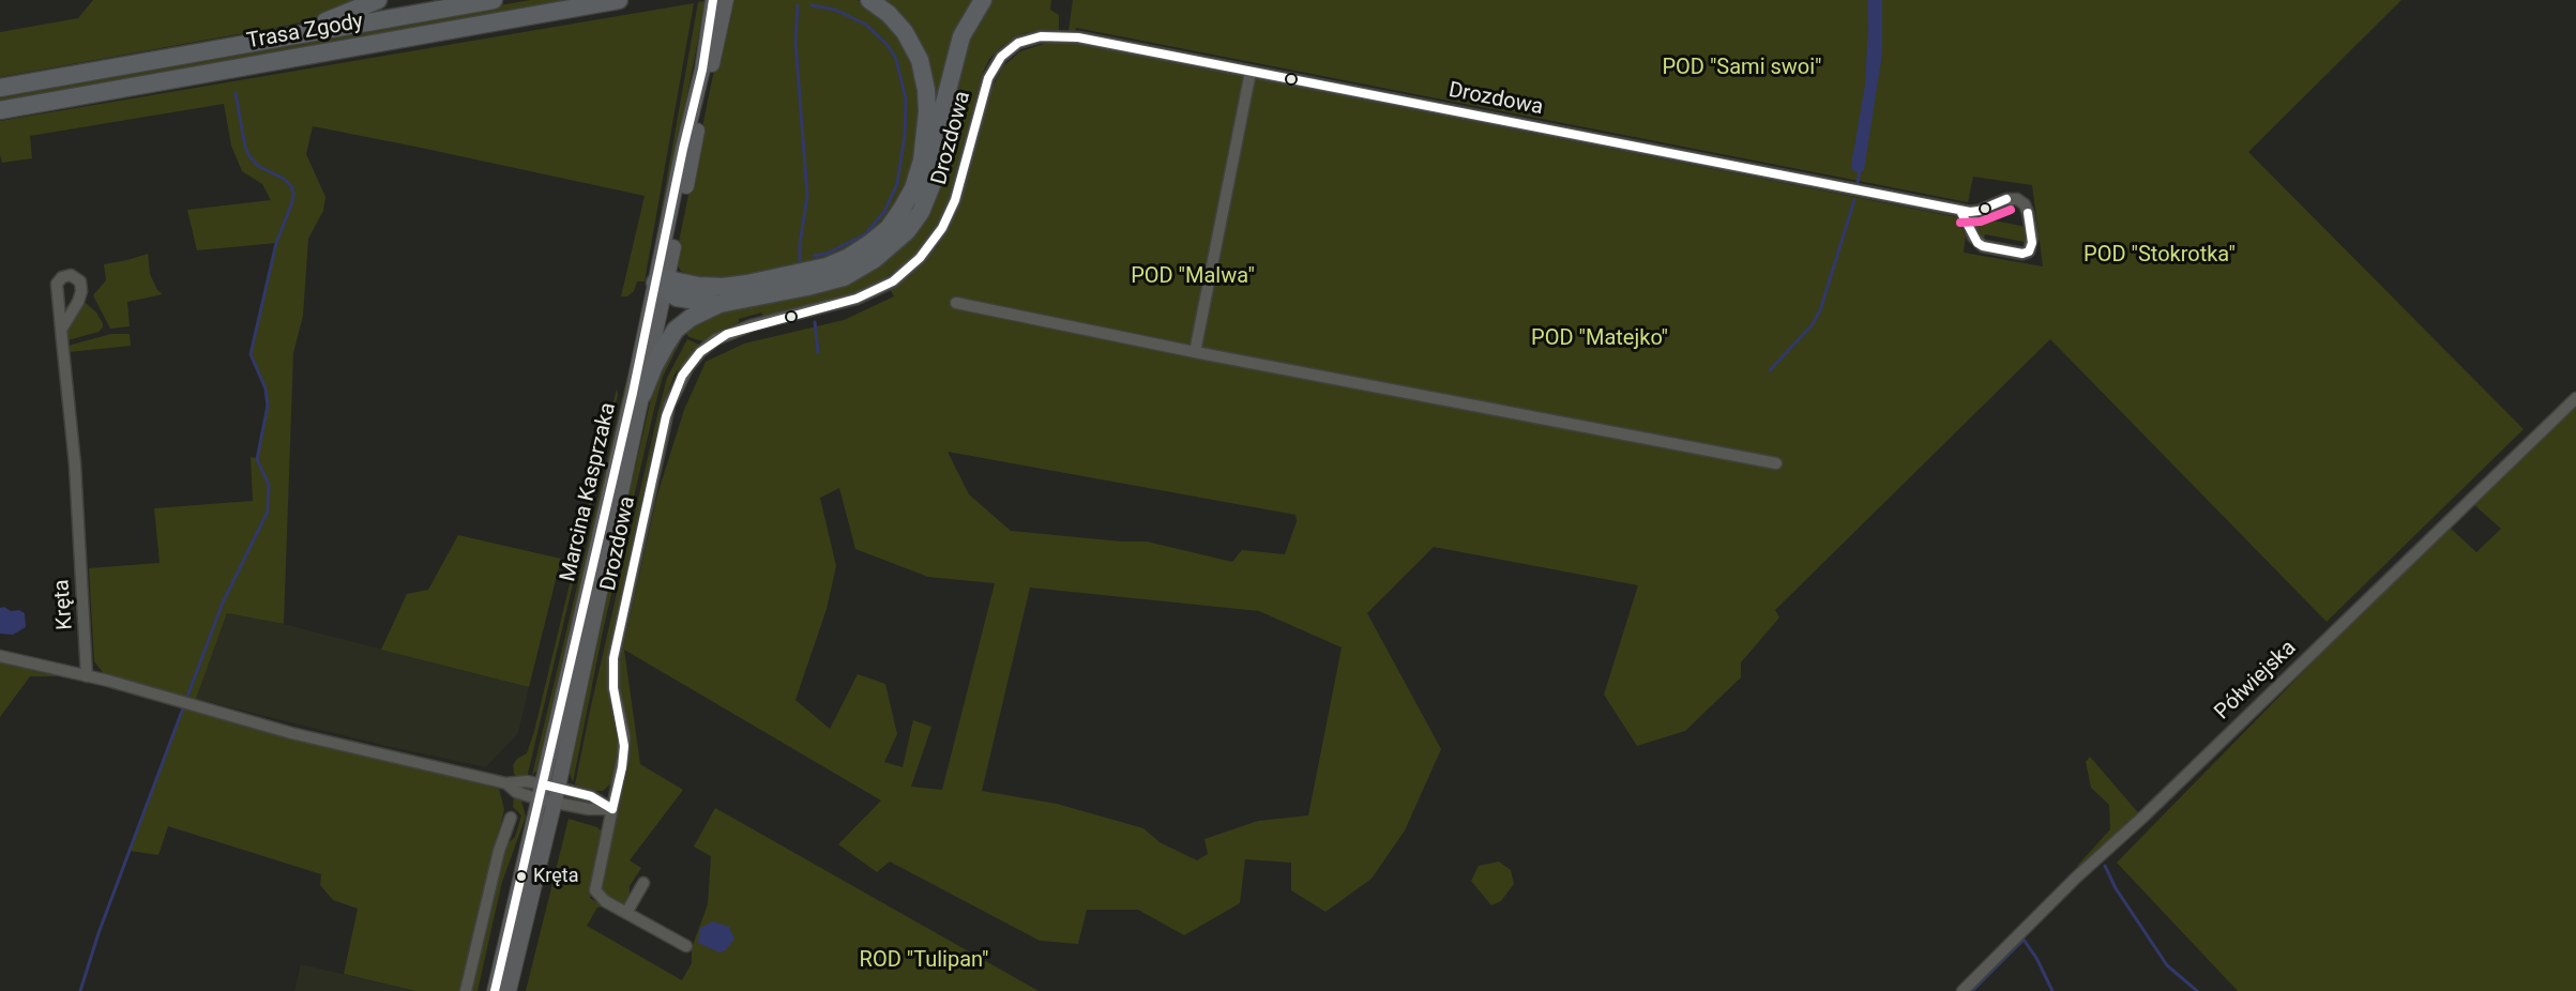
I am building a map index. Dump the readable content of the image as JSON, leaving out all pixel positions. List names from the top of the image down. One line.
{"streets":{"highway":["Trasa Zgody"],"main road":["Marcina Kasprzaka"],"street":["Drozdowa","Kręta","Półwiejska"]},"parks":["POD \"Sami swoi\"","POD \"Stokrotka\"","POD \"Malwa\"","POD \"Matejko\"","ROD \"Tulipan\""],"places":["Kręta"]}
